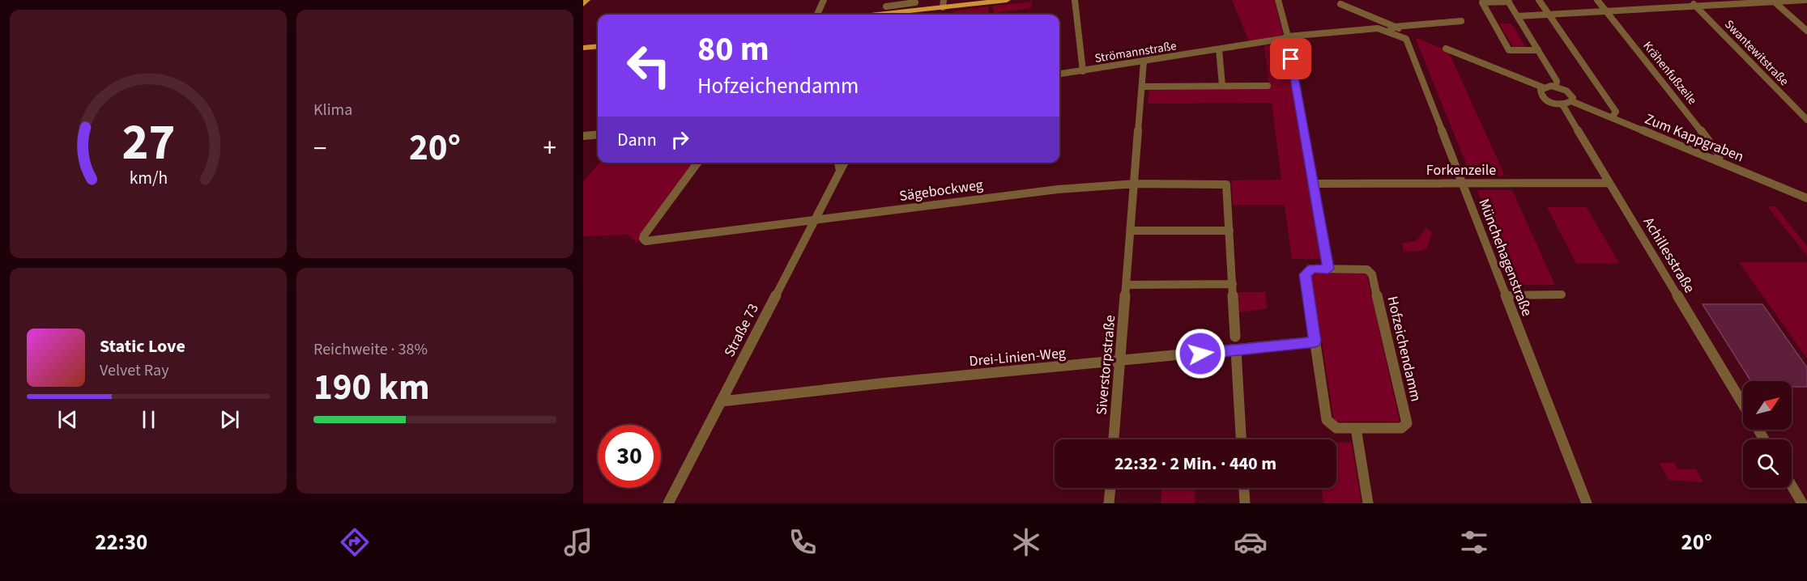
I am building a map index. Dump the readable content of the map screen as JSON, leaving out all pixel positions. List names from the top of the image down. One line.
{"streets":{"street":["Strömannstraße","Swantewitstraße","Krähenfußzeile","Zum Kappgraben","Forkenzeile","Sägebockweg","Achillesstraße","Münchehagenstraße","Straße 73","Hofzeichendamm","Drei-Linien-Weg","Siverstorpstraße"]},"crossings":[["Strömannstraße","Münchehagenstraße"],["Strömannstraße","Siverstorpstraße"],["Krähenfußzeile","Zum Kappgraben"],["Forkenzeile","Achillesstraße"],["Forkenzeile","Münchehagenstraße"],["Sägebockweg","Straße 73"],["Sägebockweg","Siverstorpstraße"],["Straße 73","Drei-Linien-Weg"],["Hofzeichendamm","Drei-Linien-Weg"],["Drei-Linien-Weg","Siverstorpstraße"]],"north":"top right","page":{"tile":["Klima",["Reichweite · 38%","190 km"]],"turn":["80 m","Hofzeichendamm"],"then":"Dann","heat":["−","20°","+"],"song":["Static Love","Velvet Ray"],"limit":"30","trip":"22:32 · 2 Min. · 440 m","tabs":["22:30","20°"],"gauge":["27","km/h"]}}
